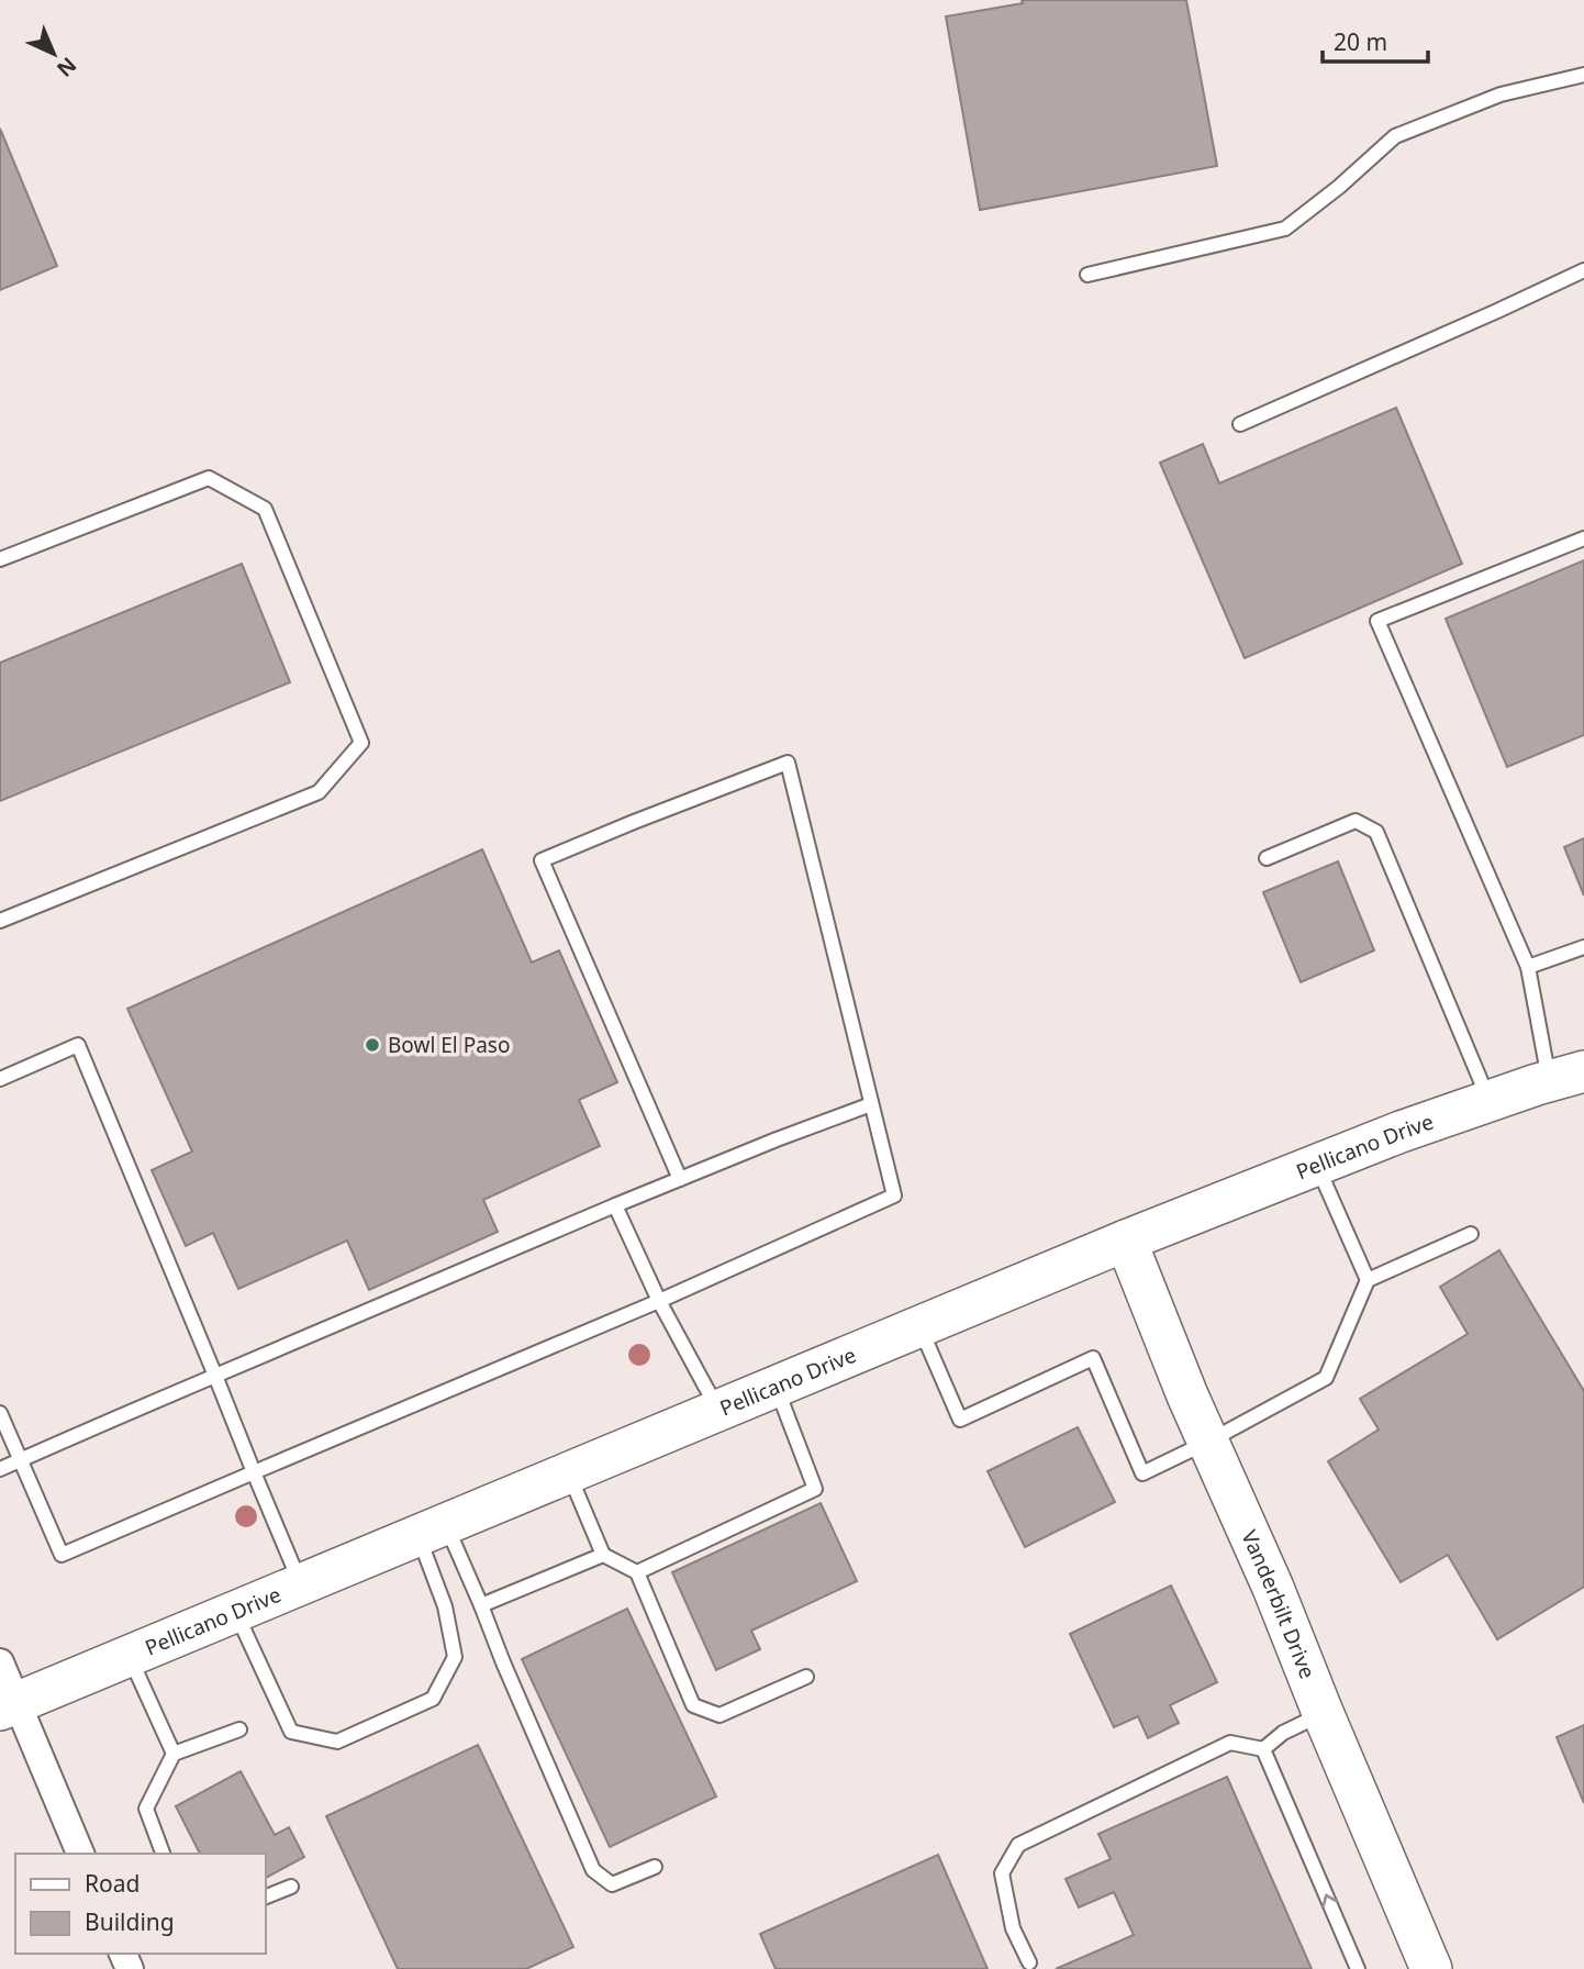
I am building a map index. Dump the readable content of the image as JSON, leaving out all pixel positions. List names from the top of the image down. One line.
{"streets":{"street":["Pellicano Drive","Vanderbilt Drive"]},"crossings":[["Pellicano Drive","Vanderbilt Drive"]],"places":["Bowl El Paso"],"legend":["Road","Building"],"scale_bar":"20 m","north":"bottom right"}
